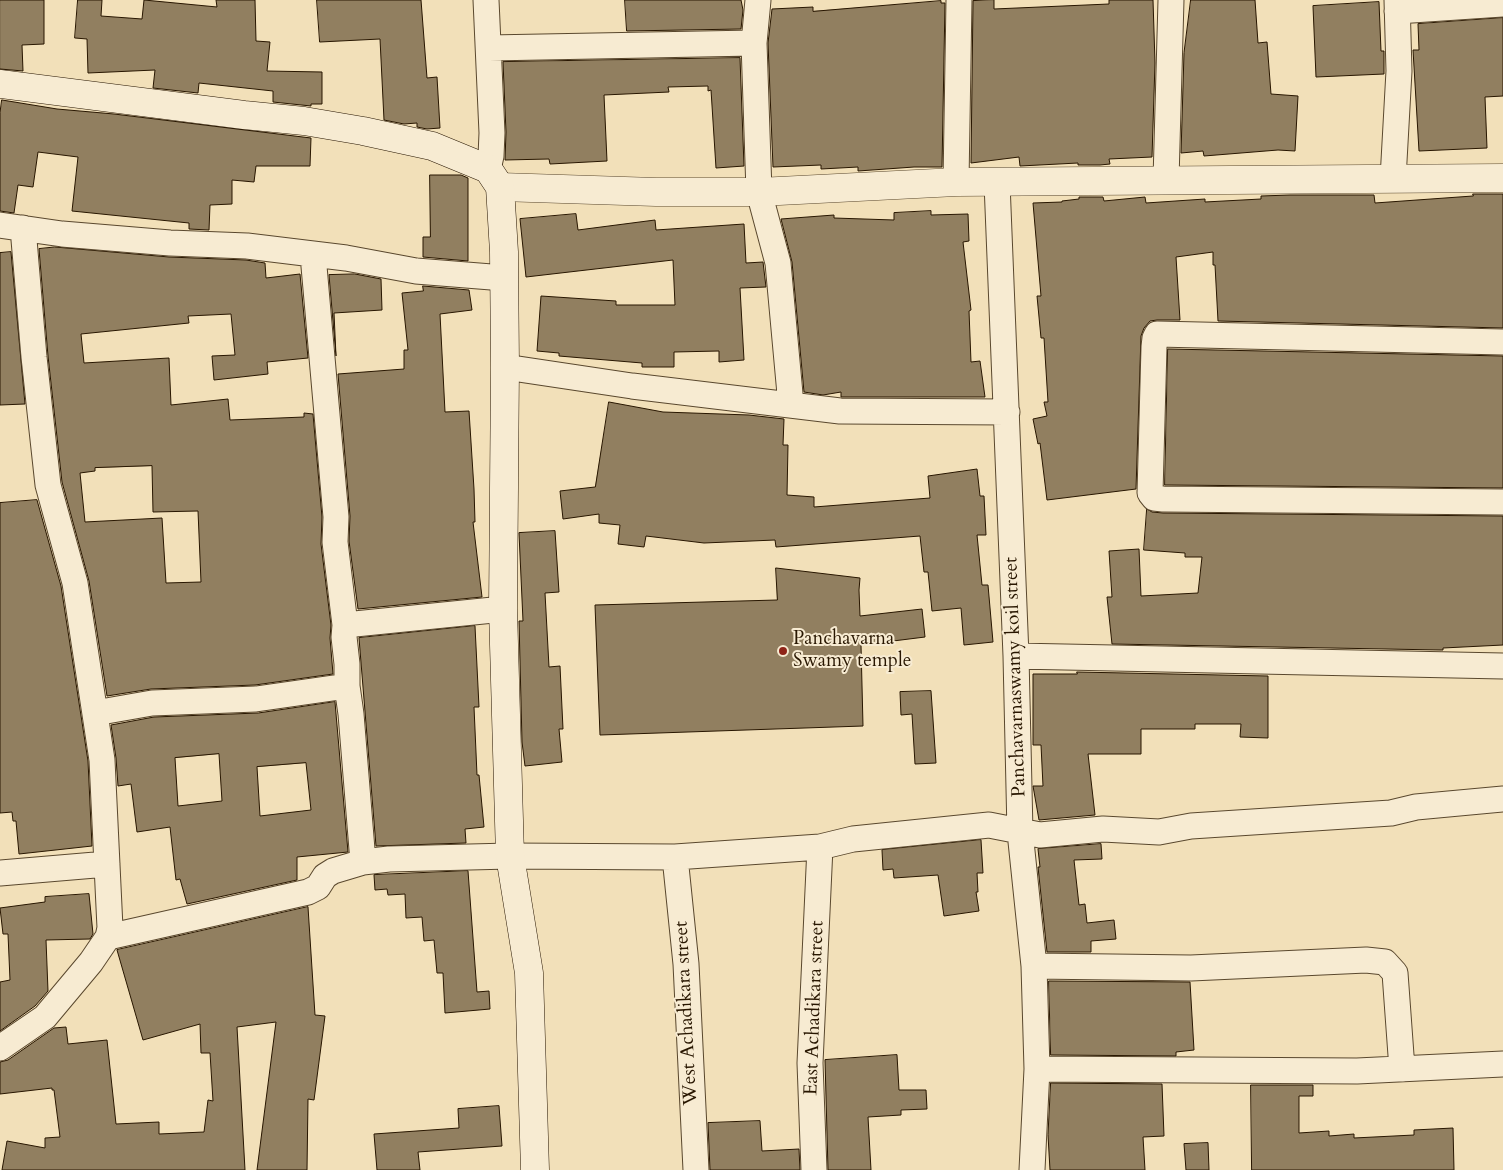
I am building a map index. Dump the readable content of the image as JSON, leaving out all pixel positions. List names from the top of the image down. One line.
{"streets":{"street":["Panchavarnaswamy koil street","East Achadikara street","West Achadikara street"]},"places":["Panchavarna Swamy temple"]}
